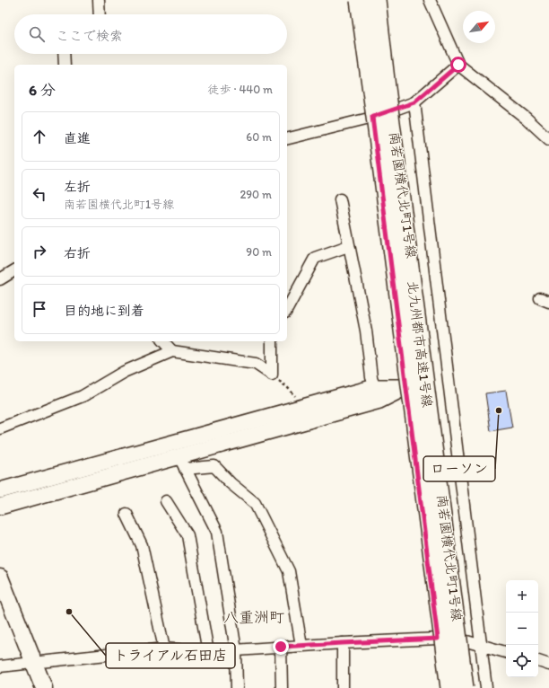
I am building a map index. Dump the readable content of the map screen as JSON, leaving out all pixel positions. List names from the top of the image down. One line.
{"streets":{"highway":["北九州都市高速1号線"],"street":["南若園横代北町1号線"]},"crossings":[["南若園横代北町1号線","北九州都市高速1号線"]],"districts":["八重洲町"],"places":["ローソン","トライアル石田店"],"north":"top right","page":{"search":"ここで検索","heading":["6 分","徒歩 · 440 m"],"list":[["直進","60 m"],["左折","南若園横代北町1号線","290 m"],["右折","90 m"],"目的地に到着"],"map_buttons":["+","−"]}}
